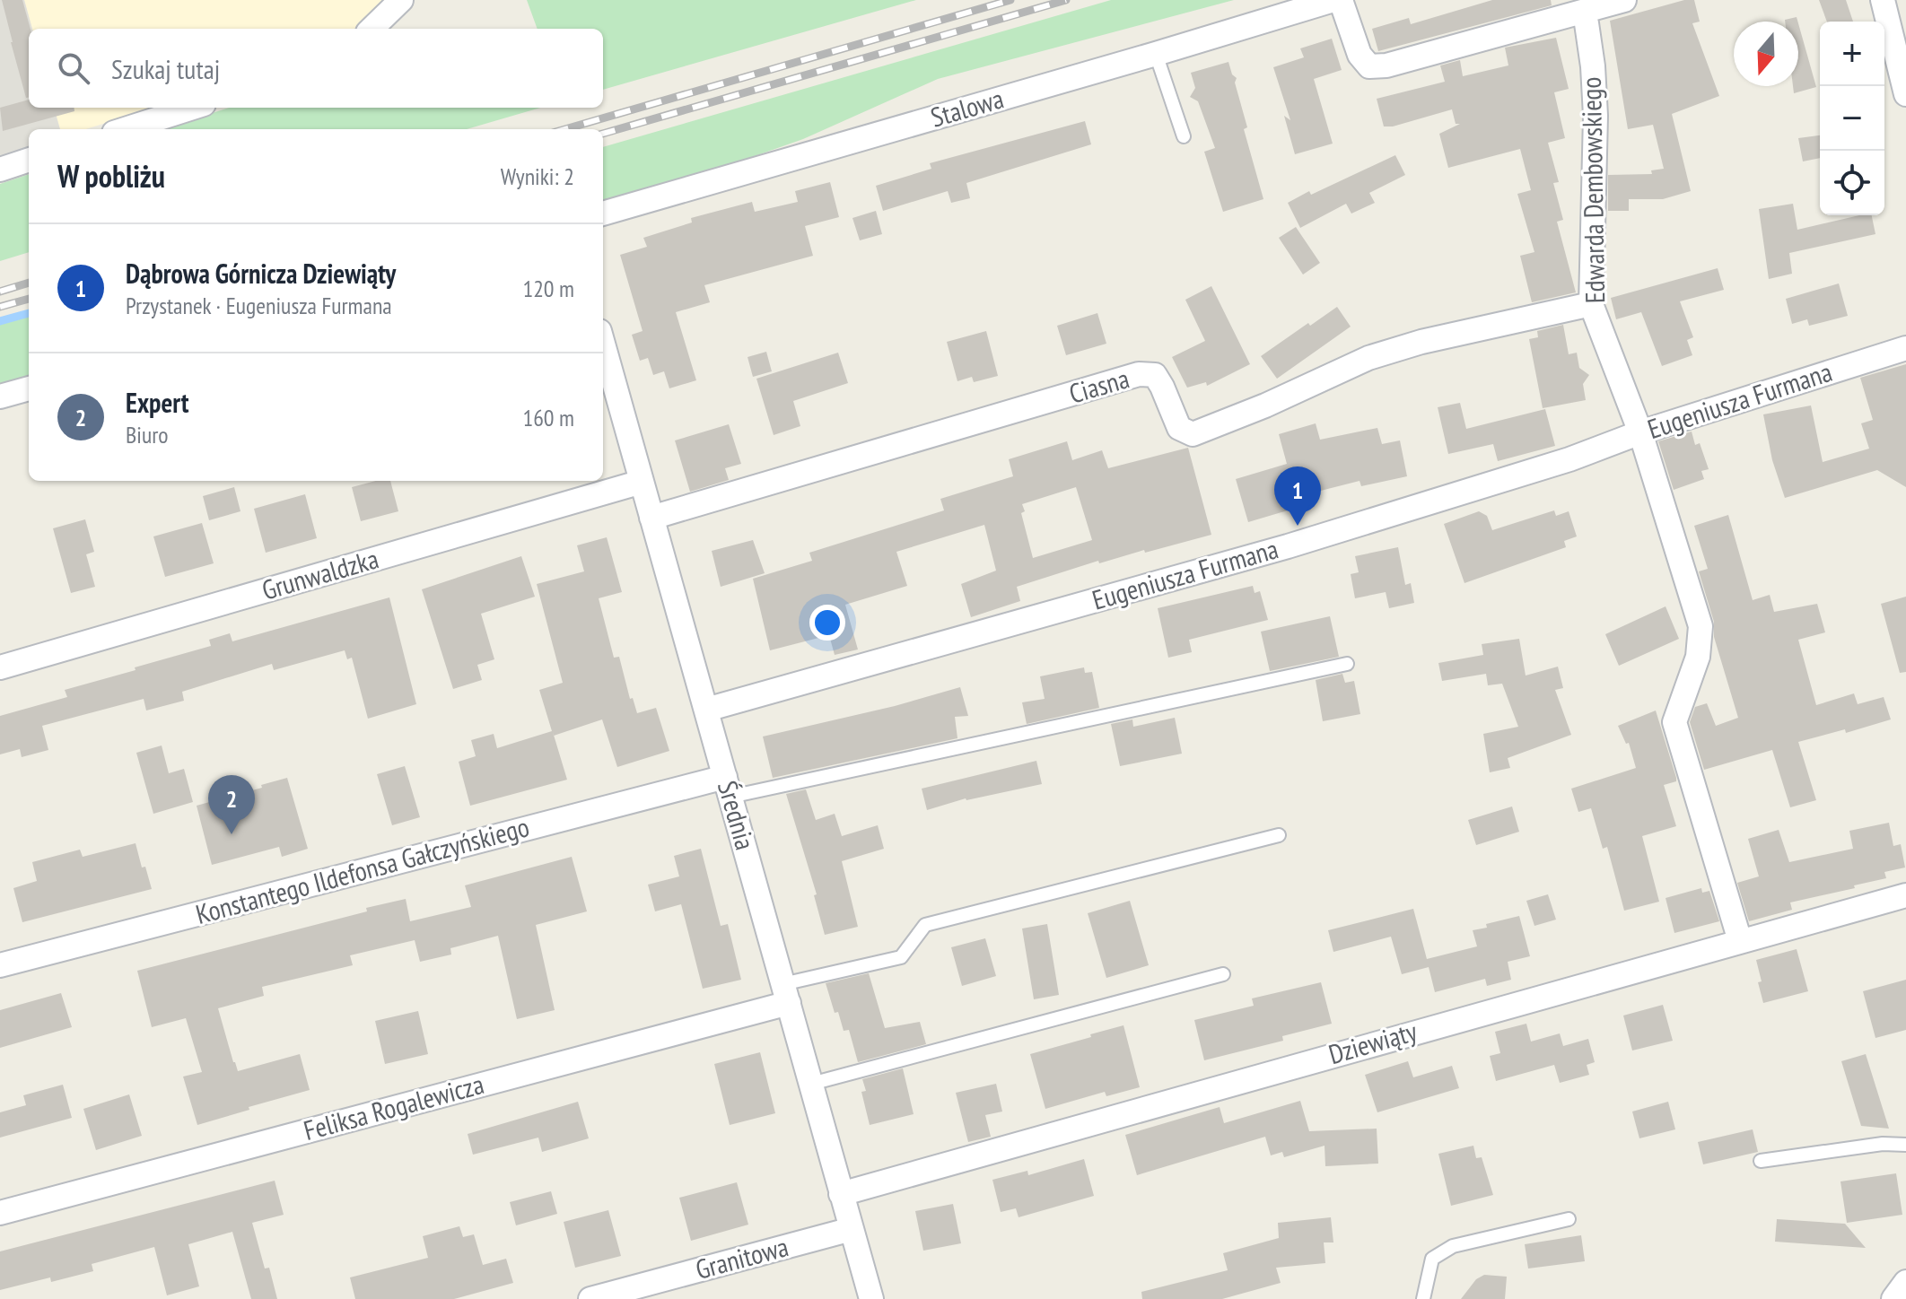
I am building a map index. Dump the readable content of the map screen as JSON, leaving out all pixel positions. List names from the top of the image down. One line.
{"streets":{"street":["Stalowa","Edwarda Dembowskiego","Ciasna","Eugeniusza Furmana","Grunwaldzka","Średnia","Konstantego Ildefonsa Gałczyńskiego","Dziewiąty","Feliksa Rogalewicza","Granitowa"]},"crossings":[["Edwarda Dembowskiego","Ciasna"],["Edwarda Dembowskiego","Eugeniusza Furmana"],["Edwarda Dembowskiego","Dziewiąty"],["Ciasna","Średnia"],["Eugeniusza Furmana","Średnia"],["Grunwaldzka","Średnia"],["Średnia","Konstantego Ildefonsa Gałczyńskiego"],["Średnia","Dziewiąty"],["Średnia","Feliksa Rogalewicza"],["Średnia","Granitowa"]],"north":"bottom","page":{"map_buttons":["+","−"],"search":"Szukaj tutaj","heading":["W pobliżu","Wyniki: 2"],"list":[{"mark":"1","name":"Dąbrowa Górnicza Dziewiąty","note":"Przystanek · Eugeniusza Furmana","value":"120 m"},{"mark":"2","name":"Expert","note":"Biuro","value":"160 m"}],"pins":["1","2"]}}
